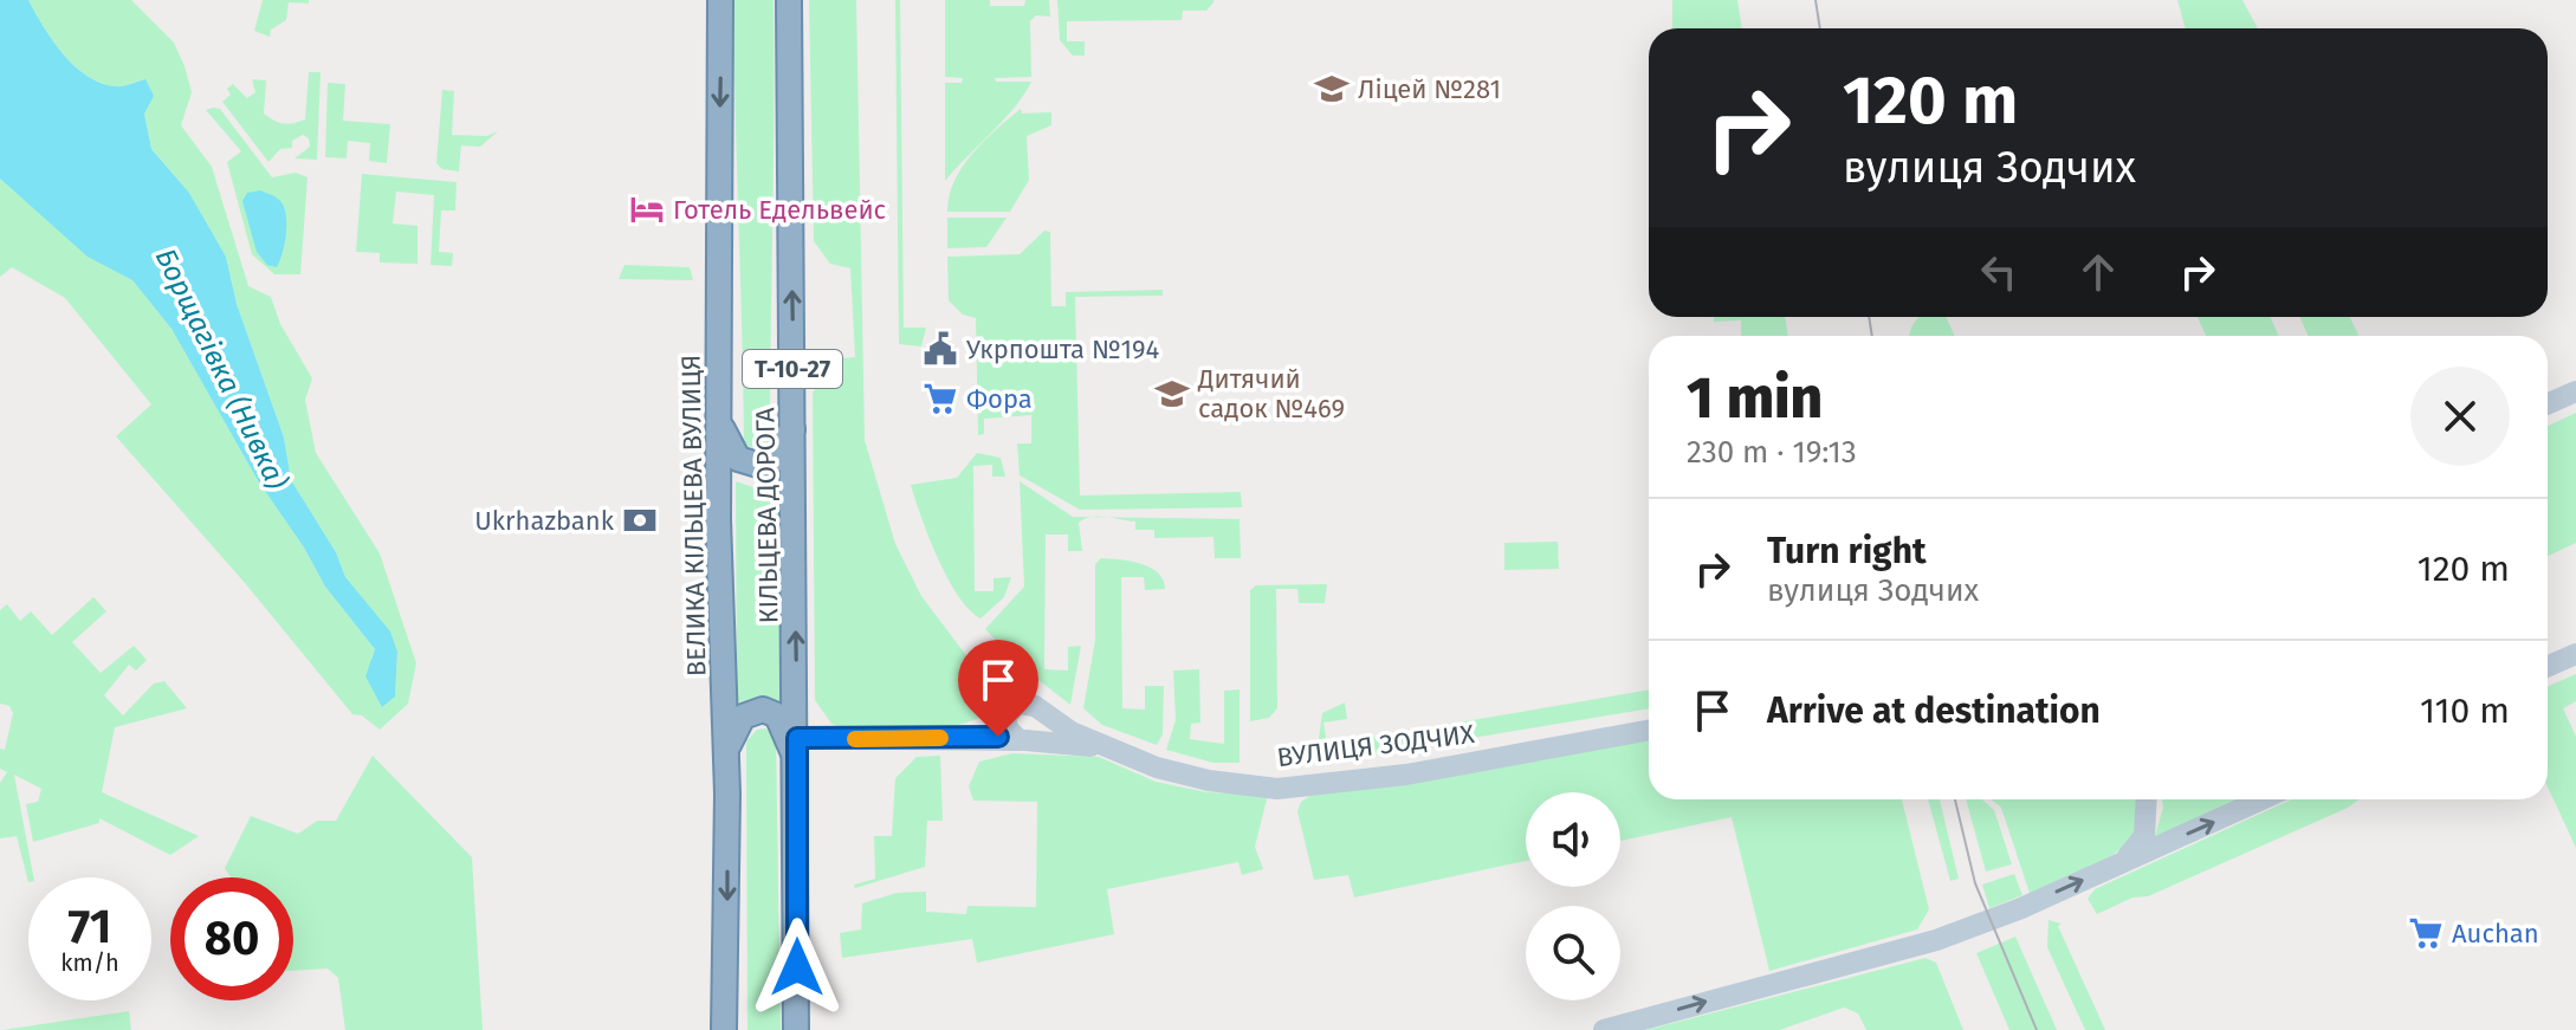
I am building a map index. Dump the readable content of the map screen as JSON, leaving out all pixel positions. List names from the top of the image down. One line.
{"streets":{"highway":["Т-10-27","ВЕЛИКА КІЛЬЦЕВА ВУЛИЦЯ","КІЛЬЦЕВА ДОРОГА"],"main road":["ВУЛИЦЯ ЗОДЧИХ"]},"crossings":[["КІЛЬЦЕВА ДОРОГА","ВУЛИЦЯ ЗОДЧИХ"]],"one_way":["ВЕЛИКА КІЛЬЦЕВА ВУЛИЦЯ","КІЛЬЦЕВА ДОРОГА"],"water":["Борщагівка (Нивка)"],"places":{"school or university":["Ліцей №281","Дитячий садок №469"],"hotel":["Готель Едельвейс"],"public building":["Укрпошта №194"],"supermarket":["Фора","Auchan"],"bank":["Ukrhazbank"]},"page":{"turn":["120 m","вулиця Зодчих"],"heading":["1 min","230 m · 19:13"],"list":[{"name":"Turn right","note":"вулиця Зодчих","value":"120 m"},{"name":"Arrive at destination","value":"110 m"}],"speed":"71 km/h","limit":"80"}}
